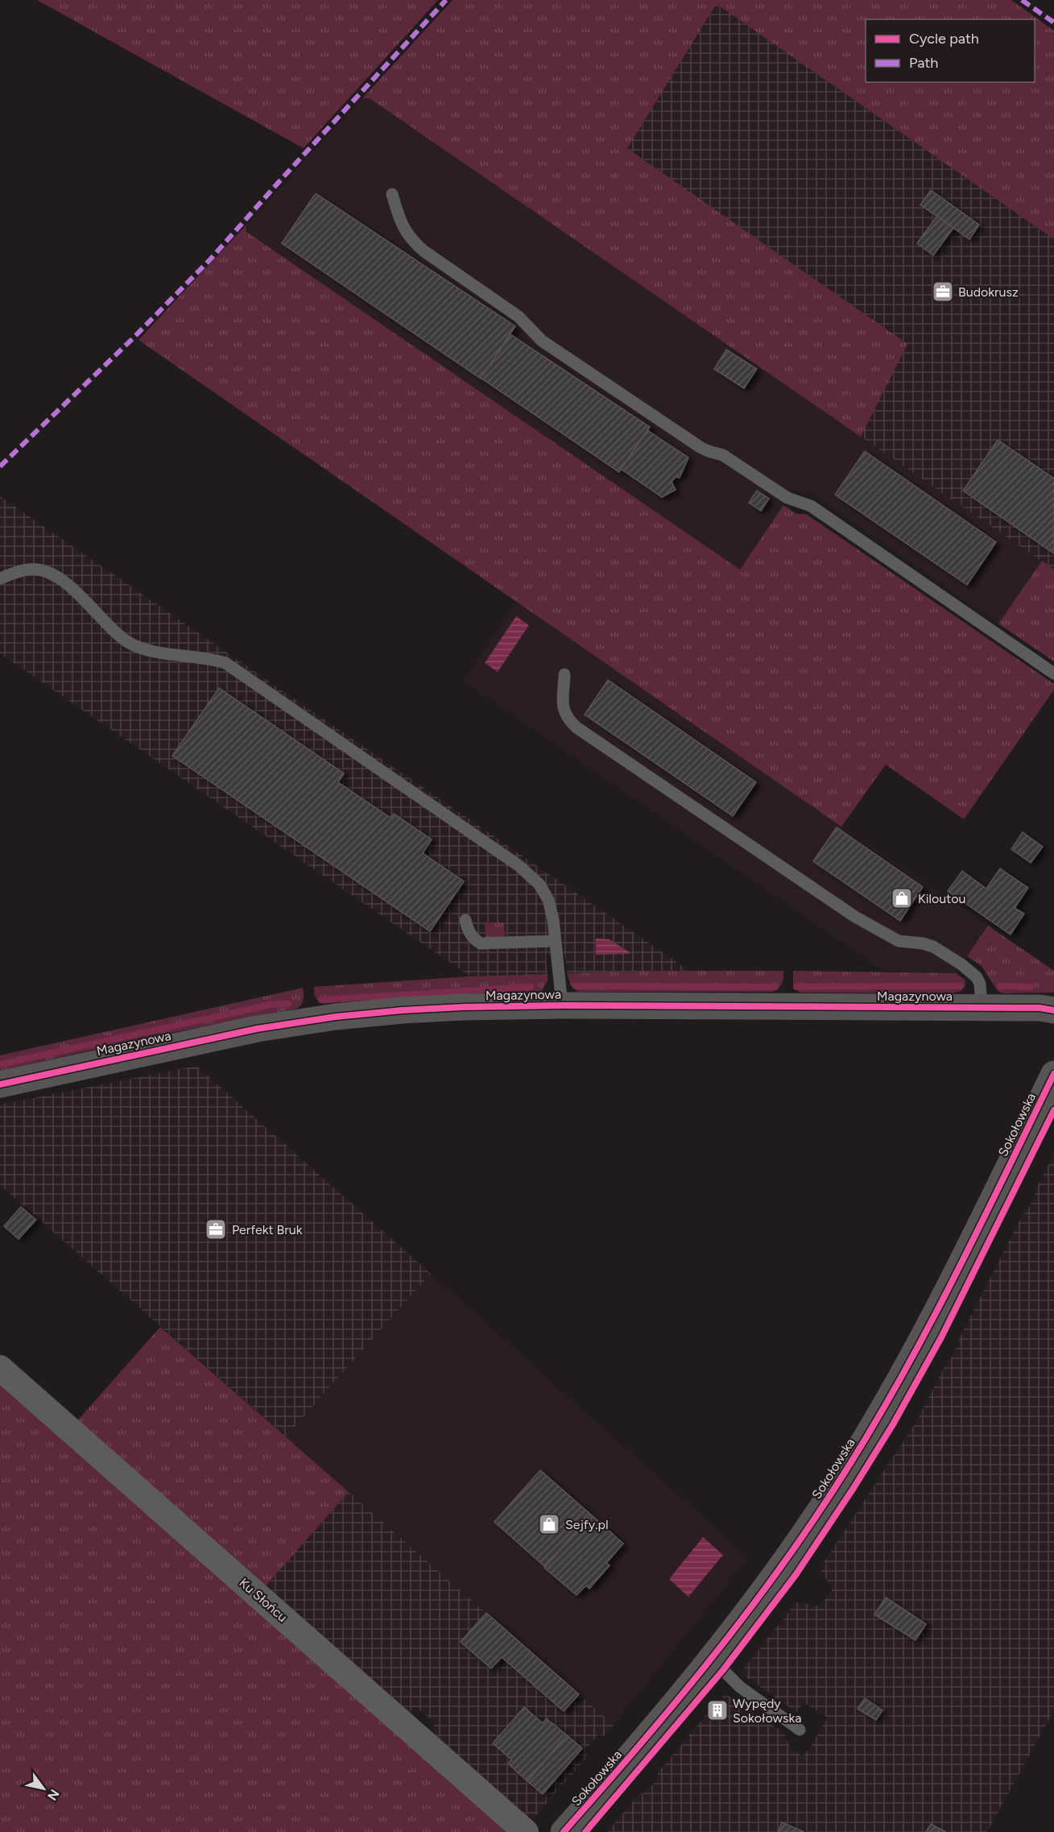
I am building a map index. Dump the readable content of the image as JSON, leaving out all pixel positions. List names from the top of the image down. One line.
{"streets":{"street":["Magazynowa","Sokołowska","Ku Słońcu"]},"places":{"office":["Budokrusz","Perfekt Bruk"],"shop":["Kiloutou","Sejfy.pl"],"building":["Wypędy Sokołowska"]},"legend":["Cycle path","Path"],"north":"bottom right"}
